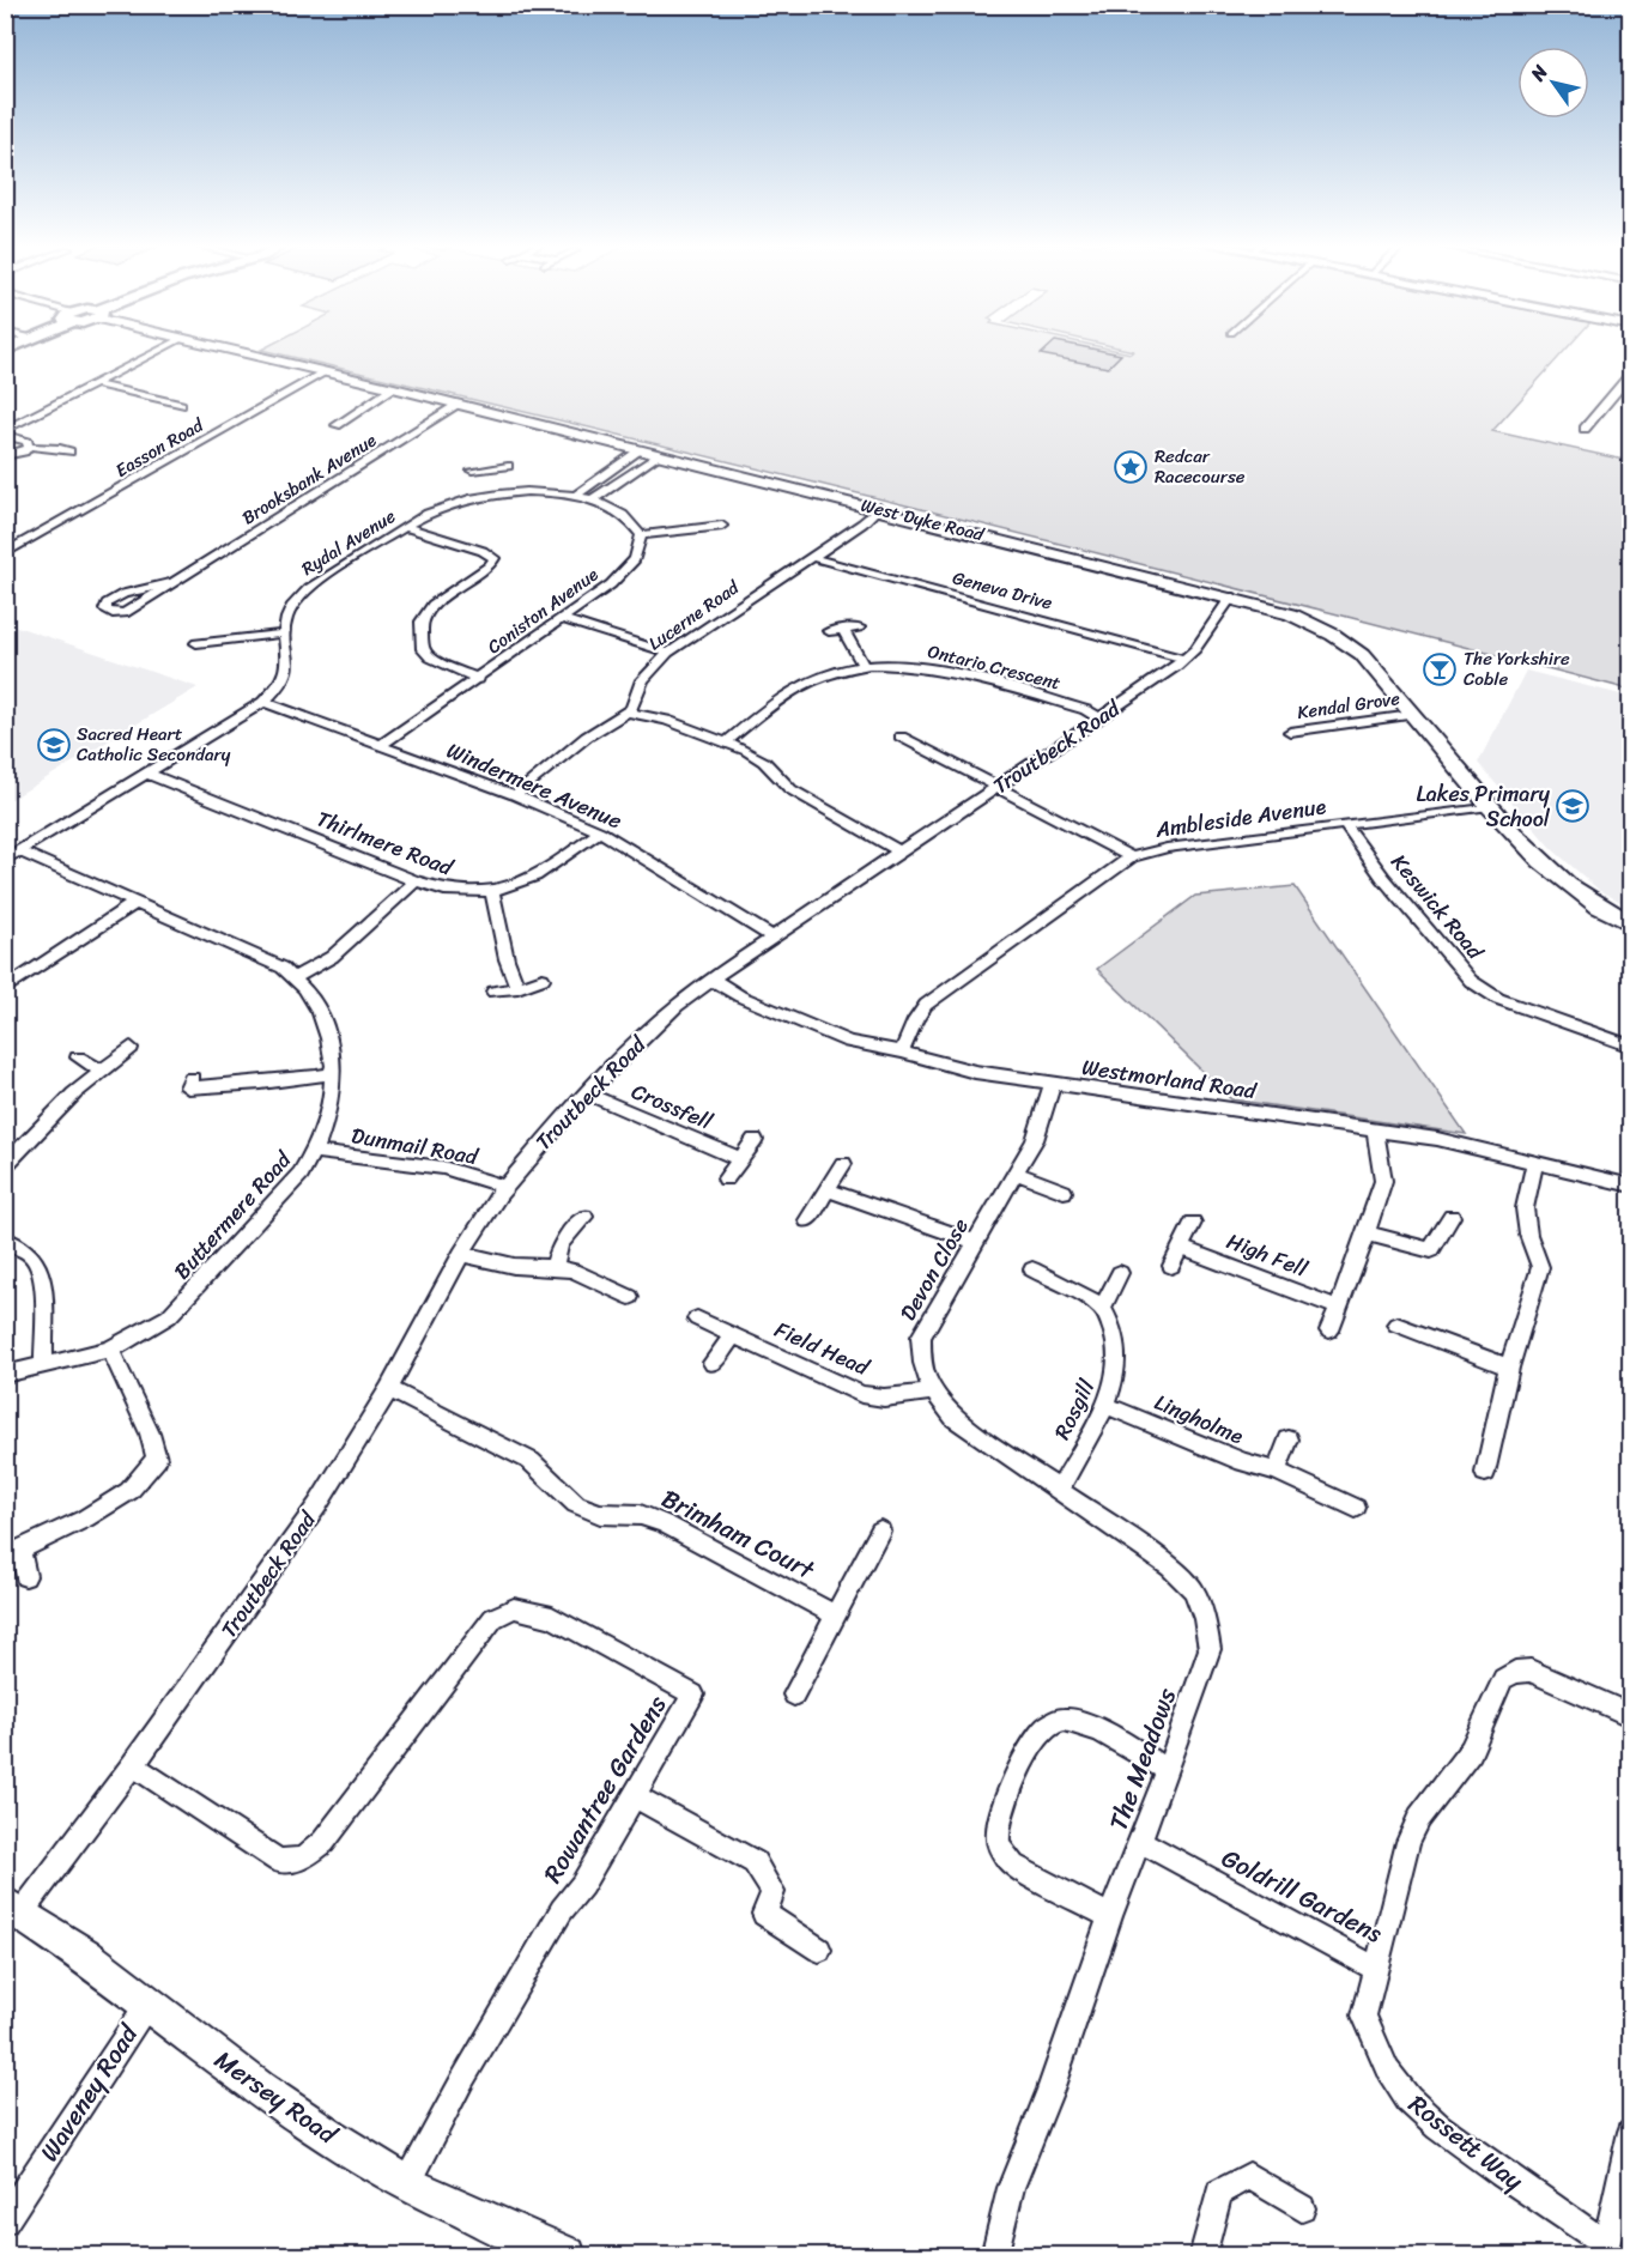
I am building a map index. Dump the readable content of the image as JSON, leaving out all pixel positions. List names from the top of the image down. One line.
{"streets":{"street":["Easson Road","Brooksbank Avenue","West Dyke Road","Rydal Avenue","Geneva Drive","Coniston Avenue","Lucerne Road","Ontario Crescent","Kendal Grove","Troutbeck Road","Windermere Avenue","Ambleside Avenue","Thirlmere Road","Keswick Road","Westmorland Road","Crossfell","Dunmail Road","Buttermere Road","High Fell","Devon Close","Field Head","Rosgill","Lingholme","Brimham Court","The Meadows","Rowantree Gardens","Goldrill Gardens","Waveney Road","Mersey Road","Rossett Way"]},"crossings":[["Easson Road","West Dyke Road"],["Brooksbank Avenue","West Dyke Road"],["West Dyke Road","Lucerne Road"],["West Dyke Road","Kendal Grove"],["West Dyke Road","Troutbeck Road"],["West Dyke Road","Ambleside Avenue"],["Rydal Avenue","Windermere Avenue"],["Rydal Avenue","Thirlmere Road"],["Rydal Avenue","Buttermere Road"],["Geneva Drive","Lucerne Road"],["Geneva Drive","Troutbeck Road"],["Coniston Avenue","Windermere Avenue"],["Ontario Crescent","Troutbeck Road"],["Troutbeck Road","Windermere Avenue"],["Troutbeck Road","Westmorland Road"],["Troutbeck Road","Crossfell"],["Troutbeck Road","Dunmail Road"],["Troutbeck Road","Brimham Court"],["Troutbeck Road","Rowantree Gardens"],["Troutbeck Road","Mersey Road"],["Windermere Avenue","Thirlmere Road"],["Ambleside Avenue","Keswick Road"],["Ambleside Avenue","Westmorland Road"],["Westmorland Road","Devon Close"],["Dunmail Road","Buttermere Road"],["Devon Close","Field Head"],["Devon Close","The Meadows"],["Field Head","The Meadows"],["Rosgill","Lingholme"],["Rosgill","The Meadows"],["The Meadows","Goldrill Gardens"],["Rowantree Gardens","Mersey Road"],["Goldrill Gardens","Rossett Way"],["Waveney Road","Mersey Road"]],"places":{"place":["Redcar Racecourse"],"bar":["The Yorkshire Coble"],"school or university":["Sacred Heart Catholic Secondary","Lakes Primary School"]},"north":"top left"}
